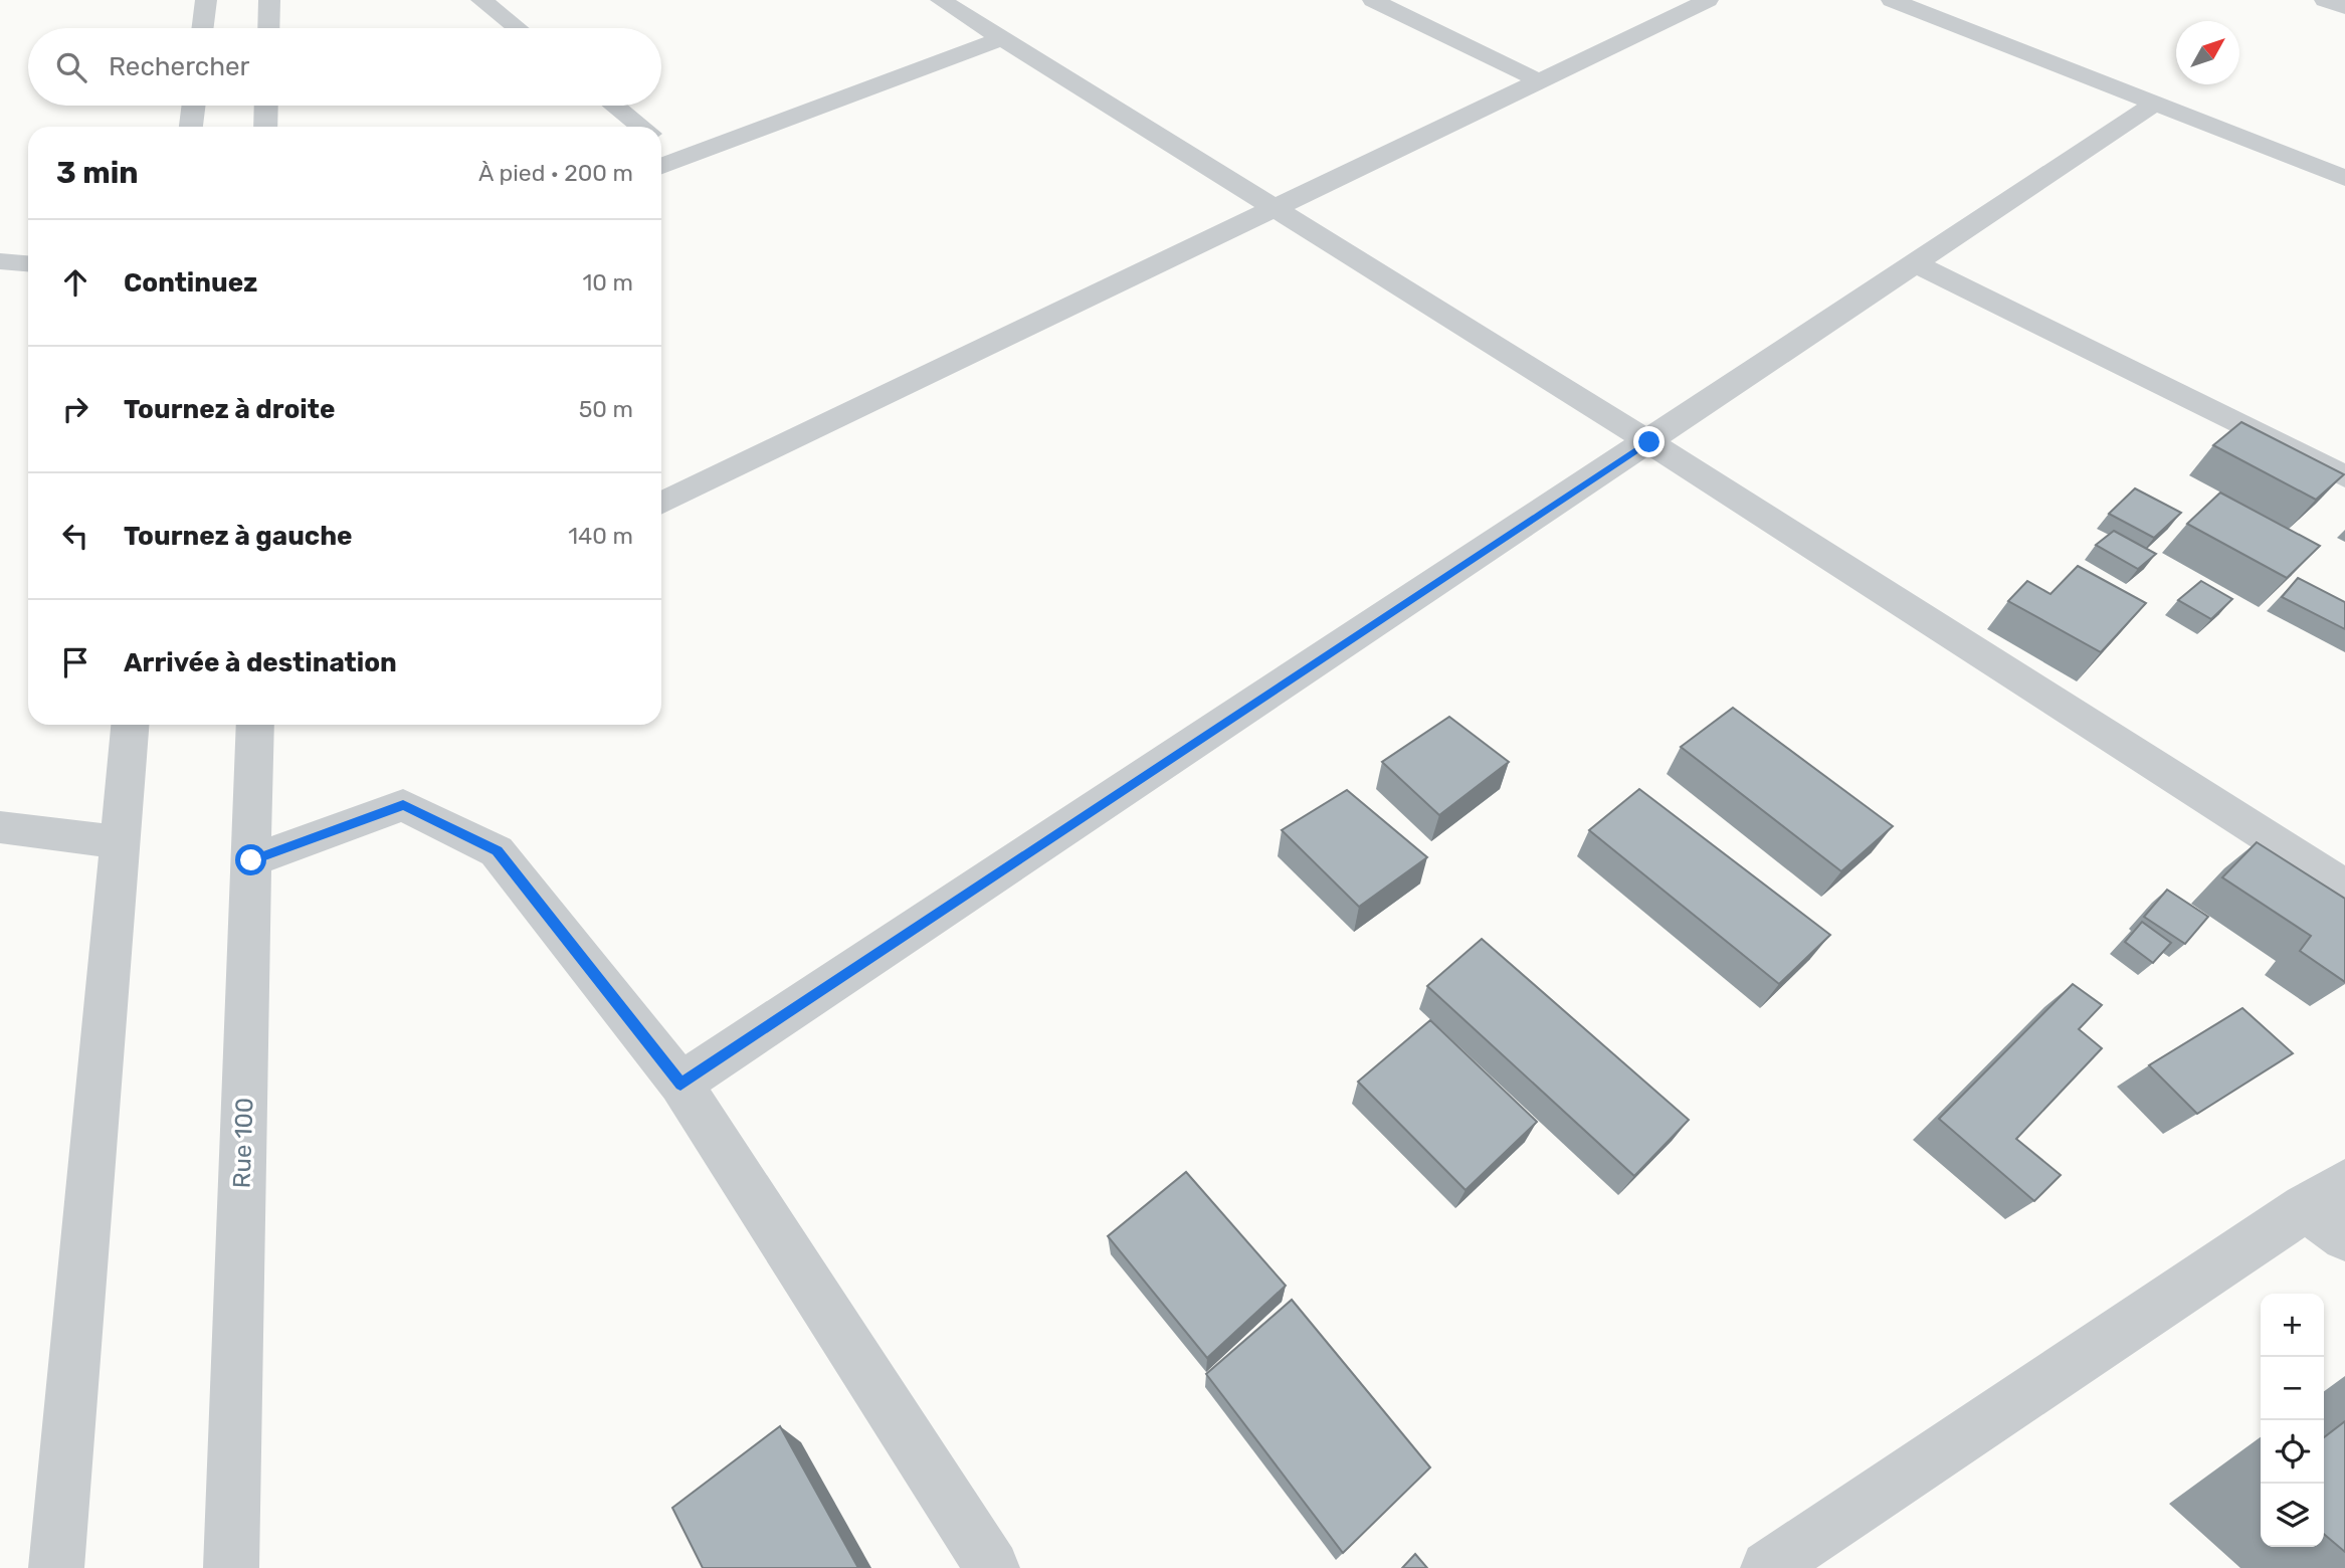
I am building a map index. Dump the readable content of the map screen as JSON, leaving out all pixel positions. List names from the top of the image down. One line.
{"streets":{"street":["Rue 100"]},"north":"top right","page":{"search":"Rechercher","heading":["3 min","À pied · 200 m"],"list":[["Continuez","10 m"],["Tournez à droite","50 m"],["Tournez à gauche","140 m"],"Arrivée à destination"],"map_buttons":["+","−"]}}
